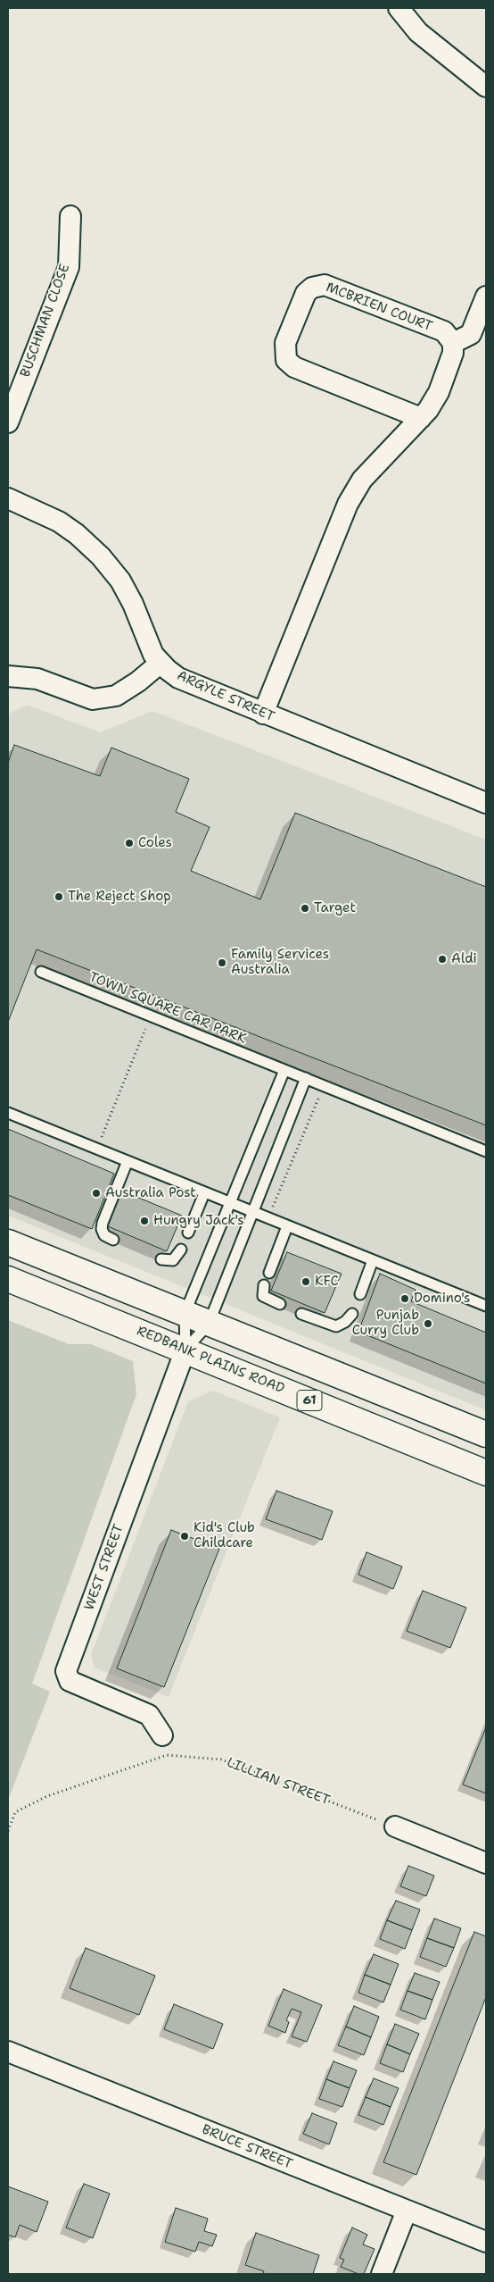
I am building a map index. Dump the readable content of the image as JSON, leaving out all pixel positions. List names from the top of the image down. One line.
{"streets":{"main road":["REDBANK PLAINS ROAD","61"],"street":["MCBRIEN COURT","BUSCHMAN CLOSE","ARGYLE STREET","WEST STREET","BRUCE STREET"],"lane":["TOWN SQUARE CAR PARK"],"path":["LILLIAN STREET"]},"crossings":[["REDBANK PLAINS ROAD","WEST STREET"]],"places":["Coles","The Reject Shop","Target","Aldi","Family Services Australia","Australia Post","Hungry Jack's","KFC","Domino's","Punjab Curry Club","Kid's Club Childcare"]}
